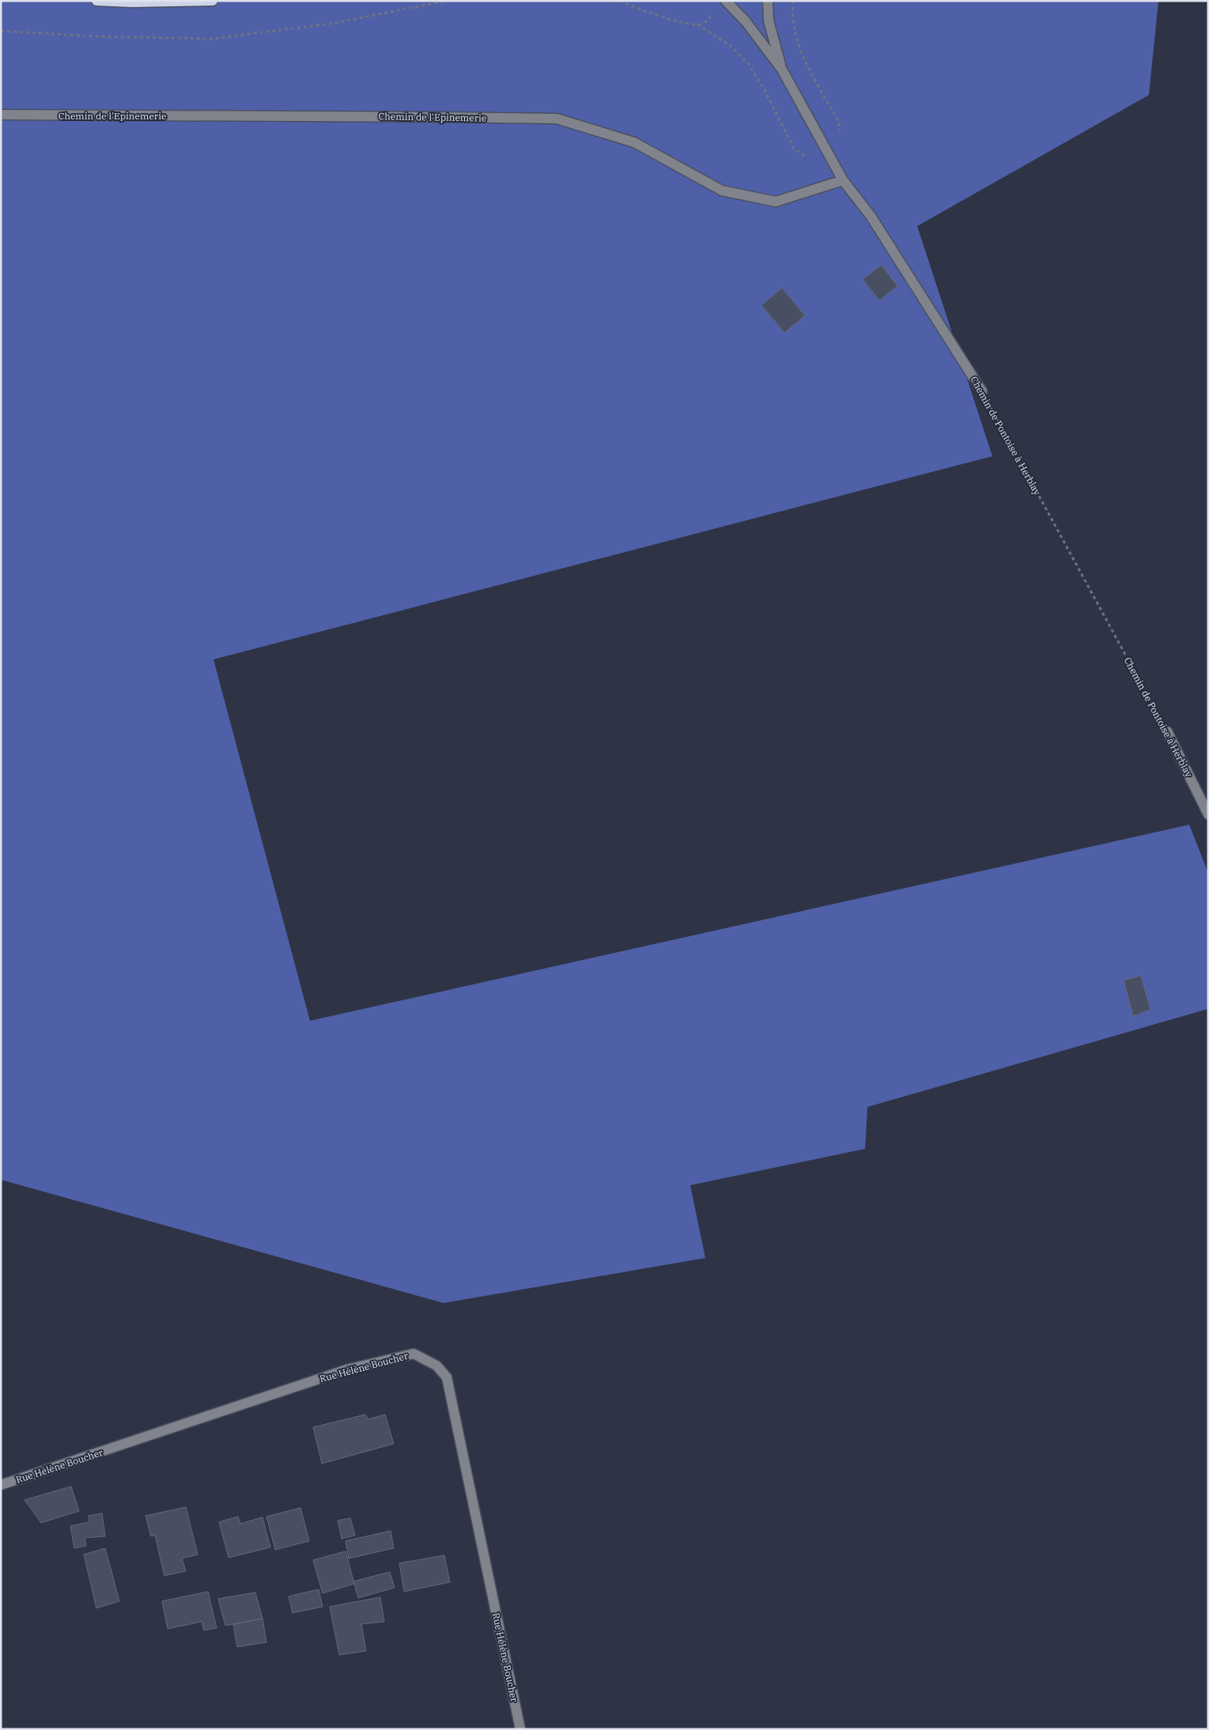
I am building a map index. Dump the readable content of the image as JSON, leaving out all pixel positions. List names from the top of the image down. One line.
{"streets":{"street":["Chemin de l'Epinemerie","Chemin de Pontoise à Herblay","Rue Hélène Boucher"]},"crossings":[["Chemin de l'Epinemerie","Chemin de Pontoise à Herblay"]]}
